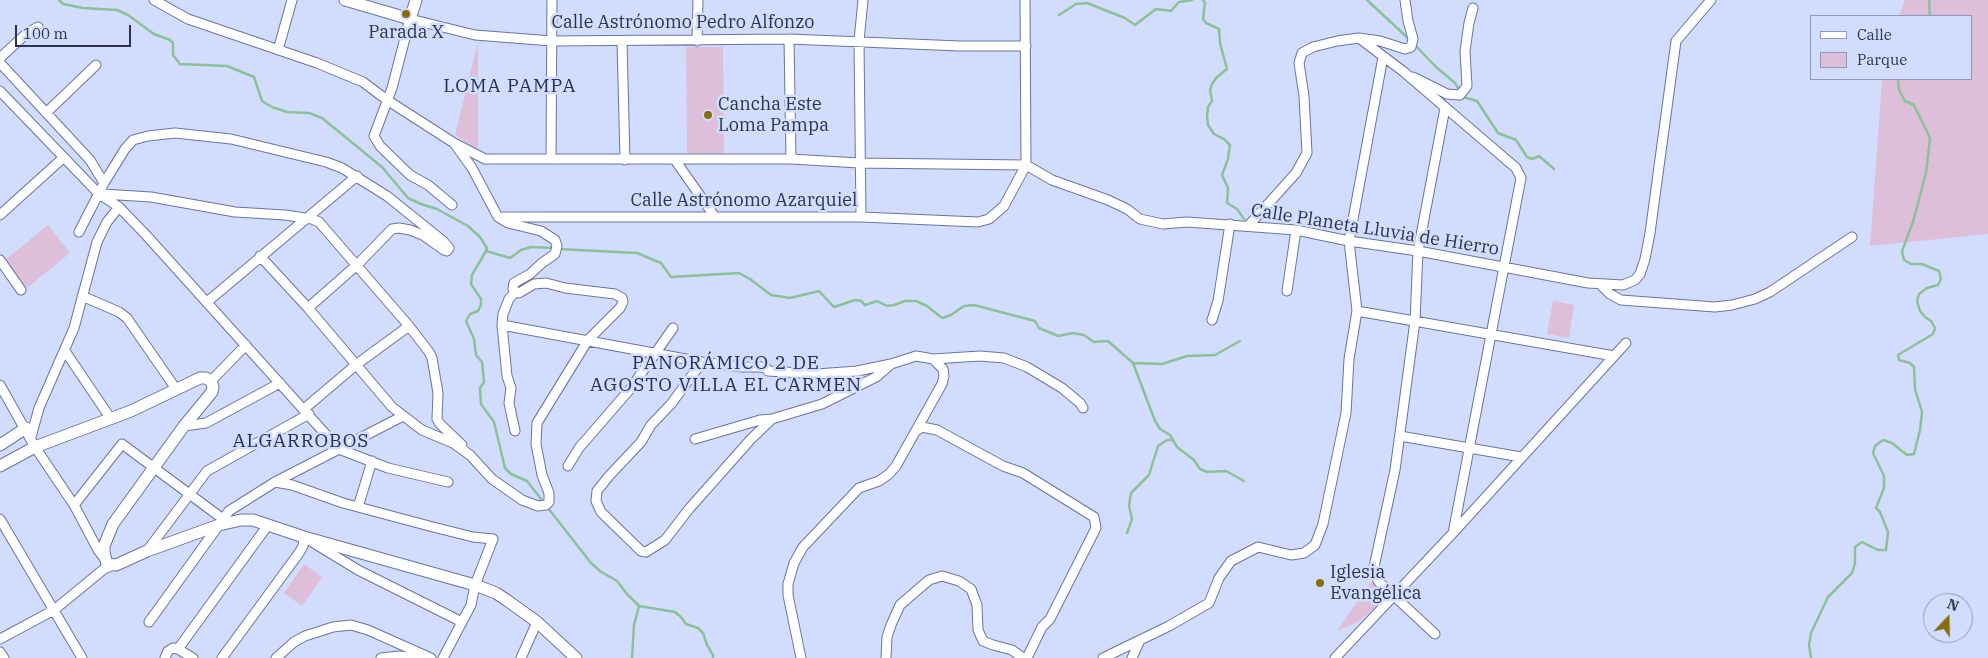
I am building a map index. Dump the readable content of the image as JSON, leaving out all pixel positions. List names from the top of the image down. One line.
{"streets":{"street":["Calle Astrónomo Pedro Alfonzo","Calle Astrónomo Azarquiel","Calle Planeta Lluvia de Hierro"]},"crossings":[["Calle Astrónomo Azarquiel","Calle Planeta Lluvia de Hierro"]],"districts":["LOMA PAMPA","PANORÁMICO 2 DE AGOSTO VILLA EL CARMEN","ALGARROBOS"],"places":["Parada X","Cancha Este Loma Pampa","Iglesia Evangélica"],"legend":["Calle","Parque"],"scale_bar":"100 m","north":"top"}
